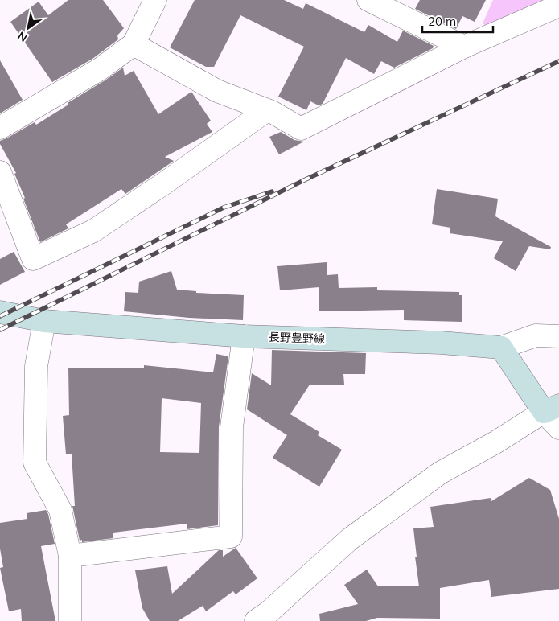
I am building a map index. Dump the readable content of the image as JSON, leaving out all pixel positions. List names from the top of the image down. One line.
{"streets":{"main road":["長野豊野線"]},"scale_bar":"20 m","north":"bottom left"}
